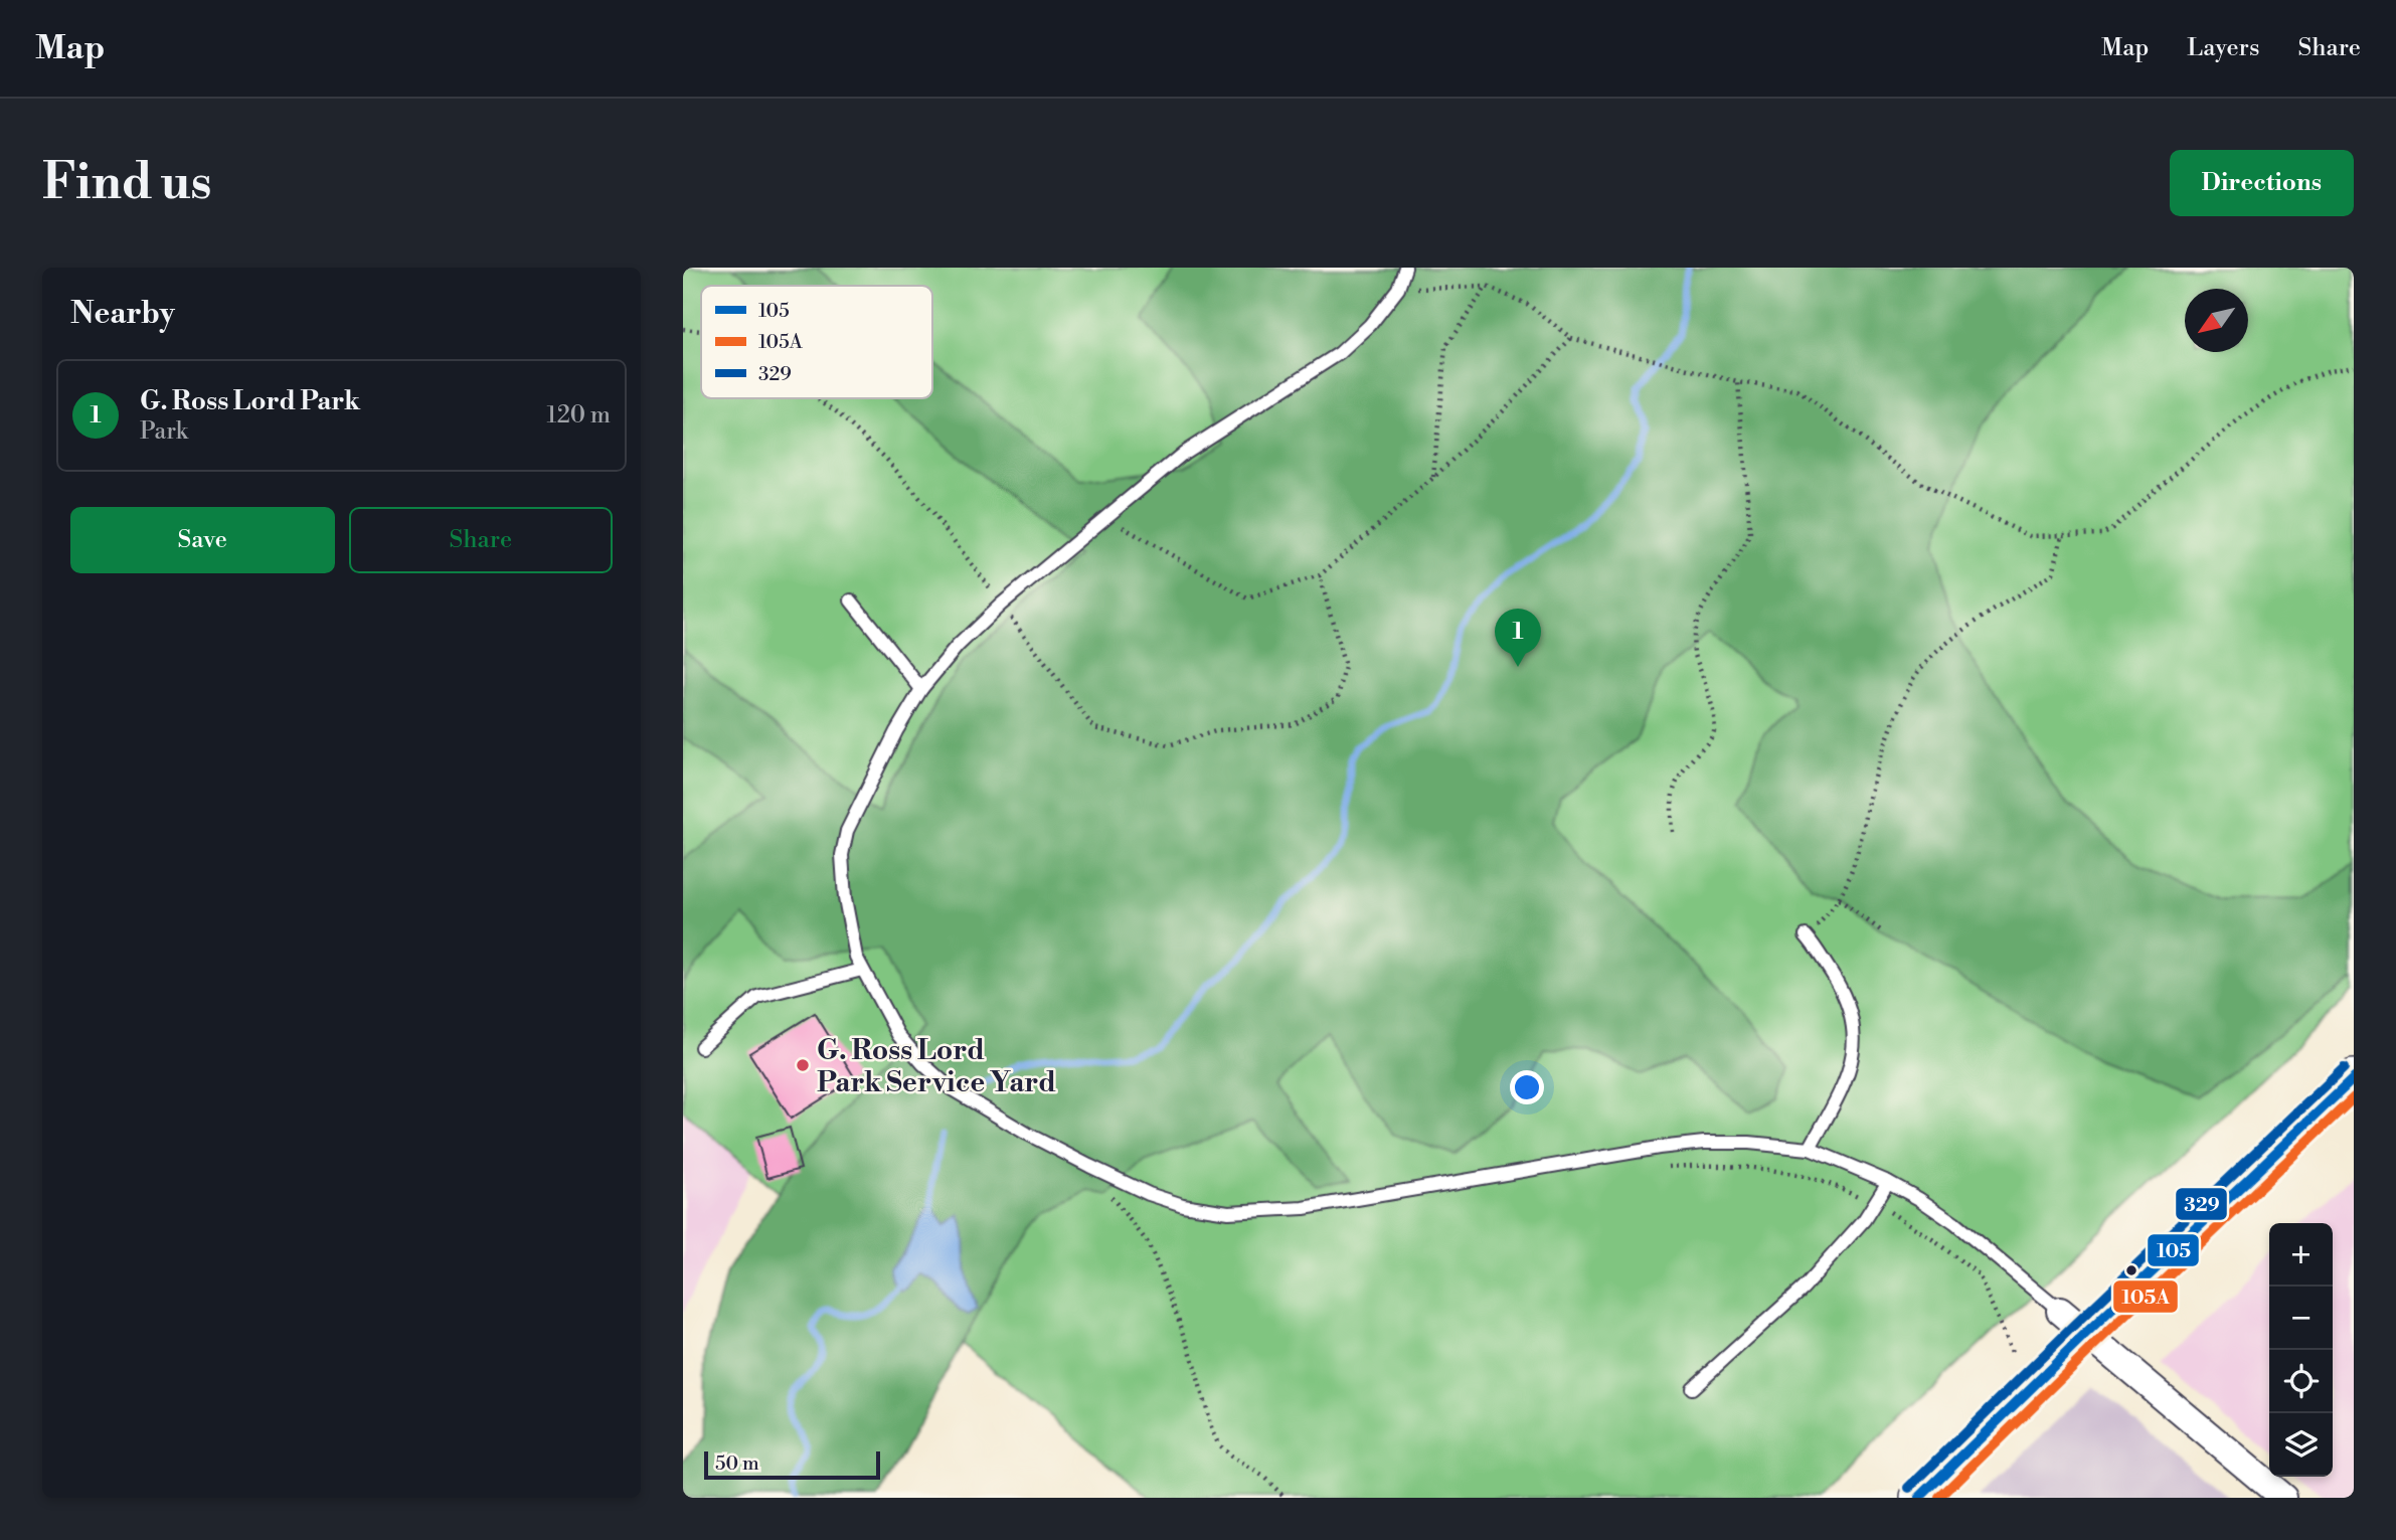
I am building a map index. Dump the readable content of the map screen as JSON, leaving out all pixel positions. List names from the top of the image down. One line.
{"places":["G. Ross Lord Park Service Yard"],"lines":["transit line 329","transit line 105","transit line 105A"],"legend":["105","105A","329"],"scale_bar":"50 m","north":"bottom left","page":{"header":"Map","nav":["Map","Layers","Share"],"buttons":["Directions",["Save","Share"]],"title":"Find us","heading":"Nearby","list":[{"mark":"1","name":"G. Ross Lord Park","note":"Park","value":"120 m"}],"pins":"1","map_buttons":["+","−"],"scale":"50 m"}}
